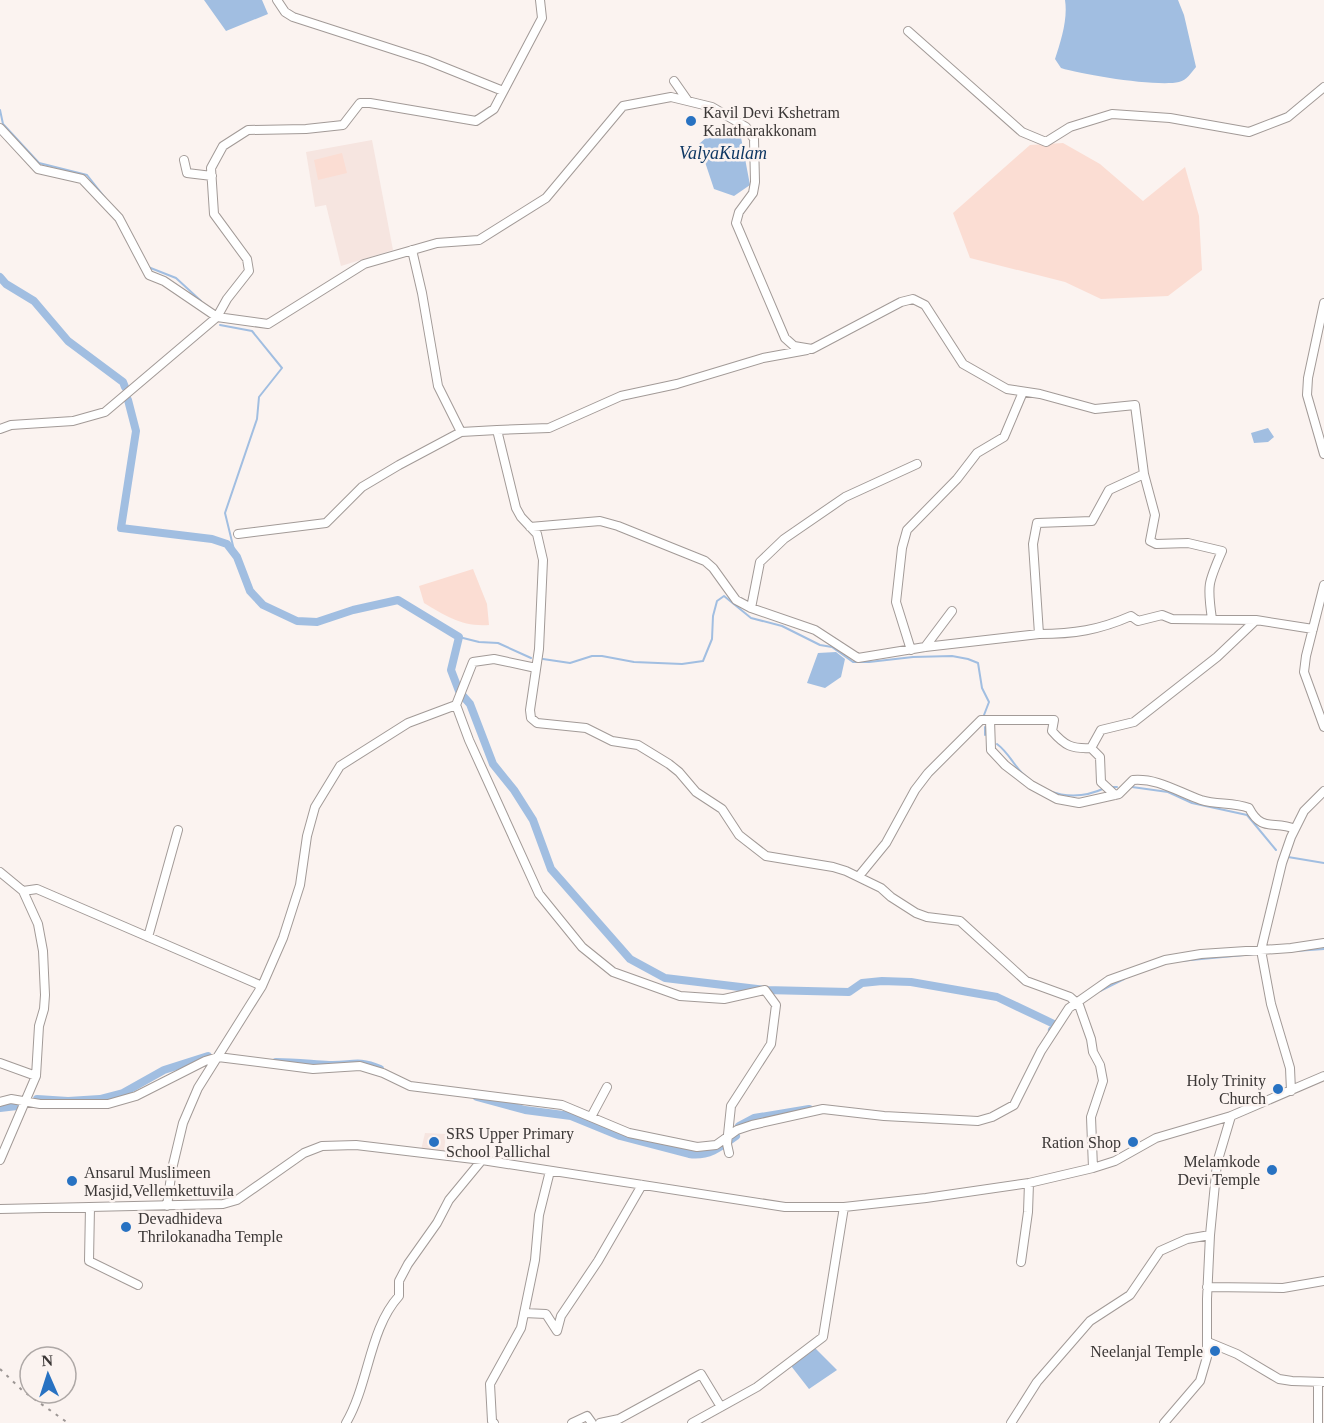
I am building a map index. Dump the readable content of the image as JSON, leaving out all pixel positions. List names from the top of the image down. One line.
{"water":["ValyaKulam"],"places":["Kavil Devi Kshetram Kalatharakkonam","Holy Trinity Church","SRS Upper Primary School Pallichal","Ration Shop","Melamkode Devi Temple","Ansarul Muslimeen Masjid,Vellemkettuvila","Devadhideva Thrilokanadha Temple","Neelanjal Temple"],"north":"top"}
